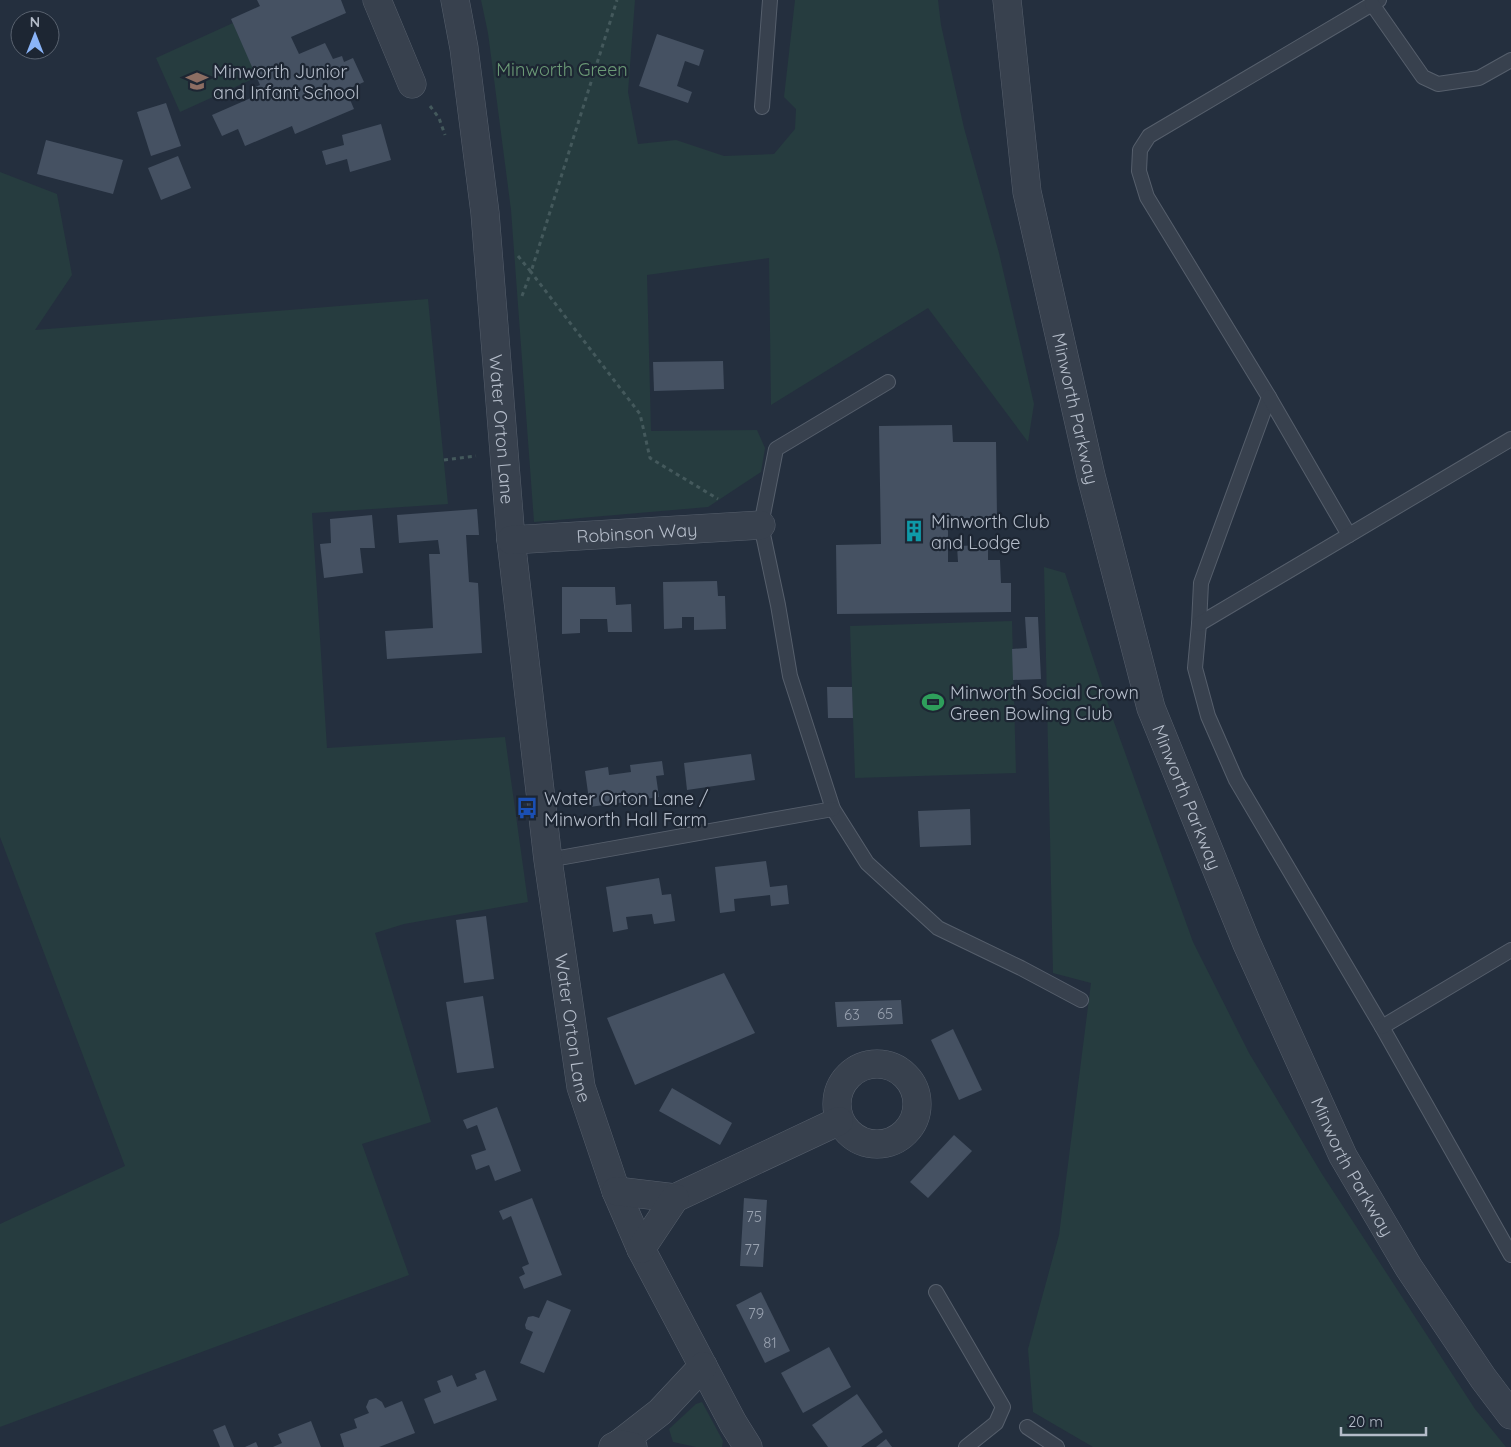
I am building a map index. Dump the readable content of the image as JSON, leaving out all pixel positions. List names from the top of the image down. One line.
{"streets":{"street":["Minworth Parkway","Water Orton Lane","Robinson Way"]},"crossings":[["Water Orton Lane","Robinson Way"]],"parks":["Minworth Green"],"places":{"school or university":["Minworth Junior and Infant School"],"building":["Minworth Club and Lodge"],"sports":["Minworth Social Crown Green Bowling Club"],"bus stop":["Water Orton Lane / Minworth Hall Farm"]},"house_numbers":["65","63","75","77","79","81"],"scale_bar":"20 m","north":"top"}
